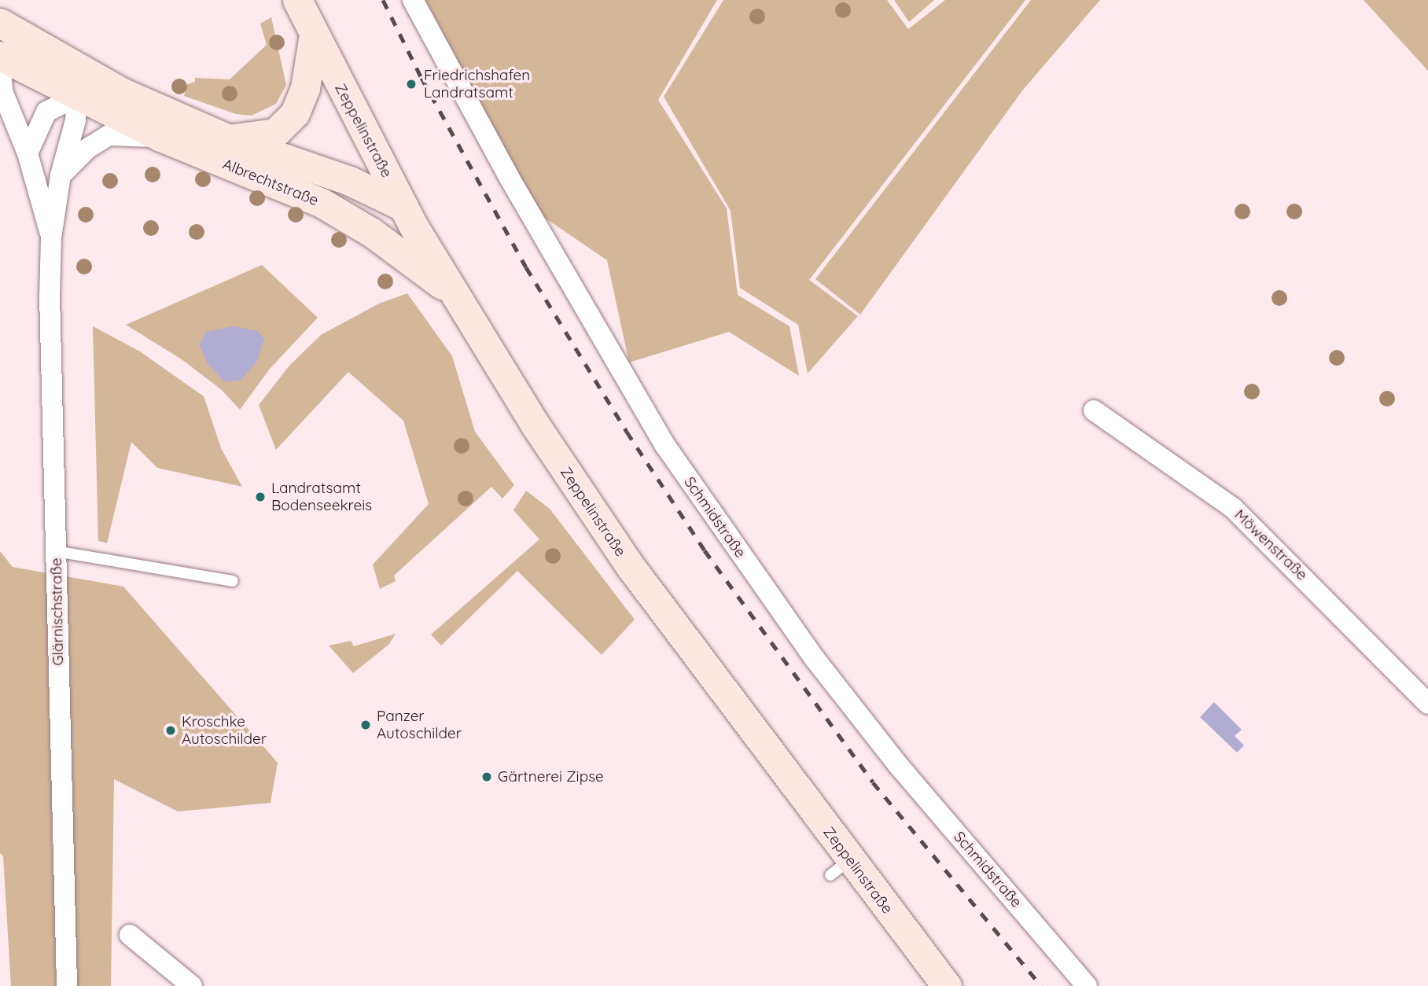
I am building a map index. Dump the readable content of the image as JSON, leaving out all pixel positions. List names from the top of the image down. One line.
{"streets":{"main road":["Zeppelinstraße","Albrechtstraße"],"street":["Schmidstraße","Möwenstraße","Glärnischstraße"]},"crossings":[["Zeppelinstraße","Albrechtstraße"],["Albrechtstraße","Glärnischstraße"]],"places":["Friedrichshafen Landratsamt","Landratsamt Bodenseekreis","Panzer Autoschilder","Kroschke Autoschilder","Gärtnerei Zipse"]}
